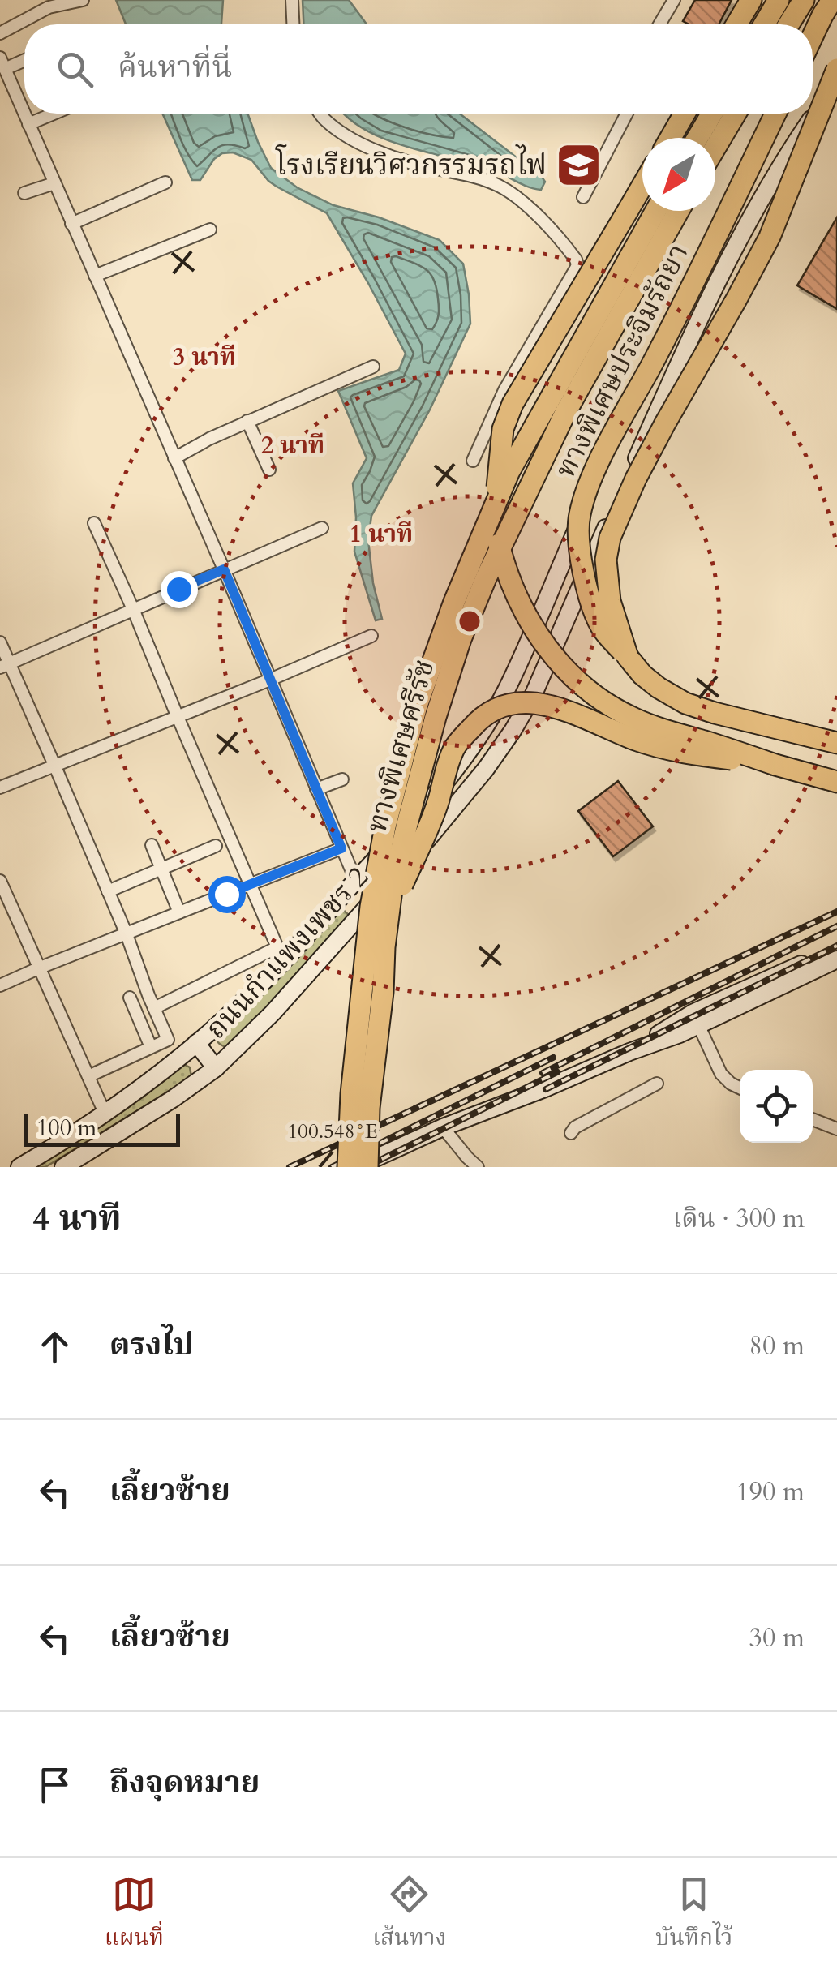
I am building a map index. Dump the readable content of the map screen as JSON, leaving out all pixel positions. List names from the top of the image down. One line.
{"streets":{"highway":["ทางพิเศษประจิมรัถยา","ทางพิเศษศรีรัช"],"main road":["ถนนกำแพงเพชร 2"]},"places":{"school or university":["โรงเรียนวิศวกรรมรถไฟ"]},"scale_bar":"100 m","north":"bottom left","page":{"search":"ค้นหาที่นี่","scale":"100 m","heading":["4 นาที","เดิน · 300 m"],"list":[["ตรงไป","80 m"],["เลี้ยวซ้าย","190 m"],["เลี้ยวซ้าย","30 m"],"ถึงจุดหมาย"],"nav":["แผนที่","เส้นทาง","บันทึกไว้"]},"coordinates":["100.548°E"],"rings":["3 นาที","2 นาที","1 นาที"]}
